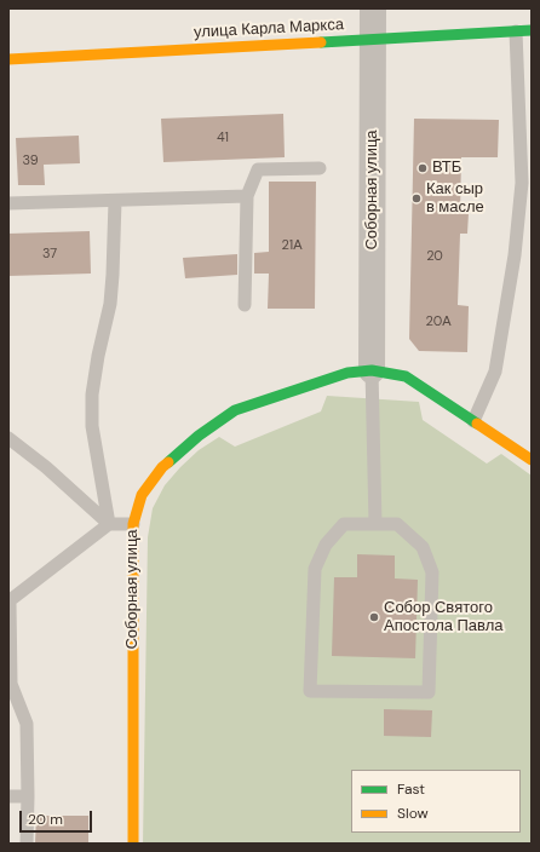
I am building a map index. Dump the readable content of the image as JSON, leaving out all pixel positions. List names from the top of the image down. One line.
{"streets":{"street":["улица Карла Маркса","Соборная улица"]},"crossings":[["улица Карла Маркса","Соборная улица"]],"places":["ВТБ","Как сыр в масле","Собор Святого Апостола Павла"],"house_numbers":["41","39","21А","37","20","20А"],"legend":["Fast","Slow"],"scale_bar":"20 m"}
